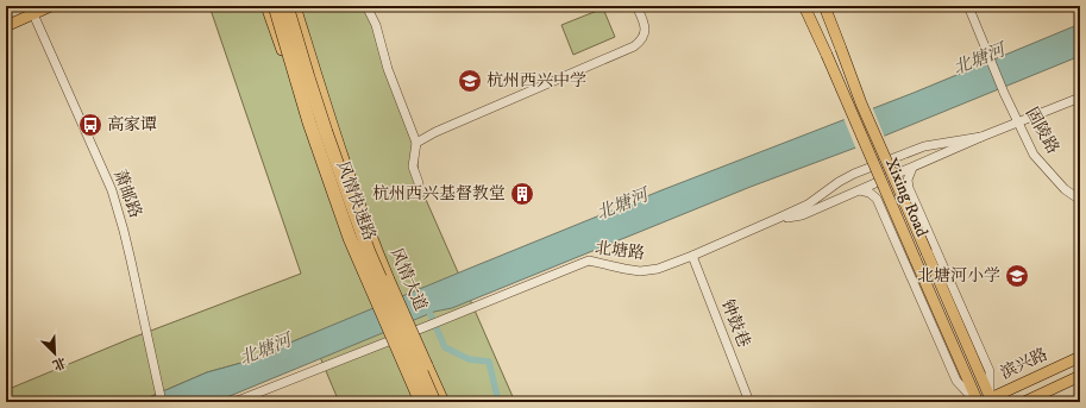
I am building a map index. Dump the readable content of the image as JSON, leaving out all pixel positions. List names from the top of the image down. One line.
{"streets":{"highway":["风情快速路"],"main road":["Xixing Road","风情大道","滨兴路"],"street":["固陵路","萧邮路","北塘路","钟鼓巷"]},"crossings":[["固陵路","北塘路"],["Xixing Road","北塘路"],["Xixing Road","滨兴路"],["北塘路","钟鼓巷"]],"water":["北塘河"],"places":{"school or university":["杭州西兴中学","北塘河小学"],"bus stop":["高家谭"],"building":["杭州西兴基督教堂"]},"north":"bottom right"}
